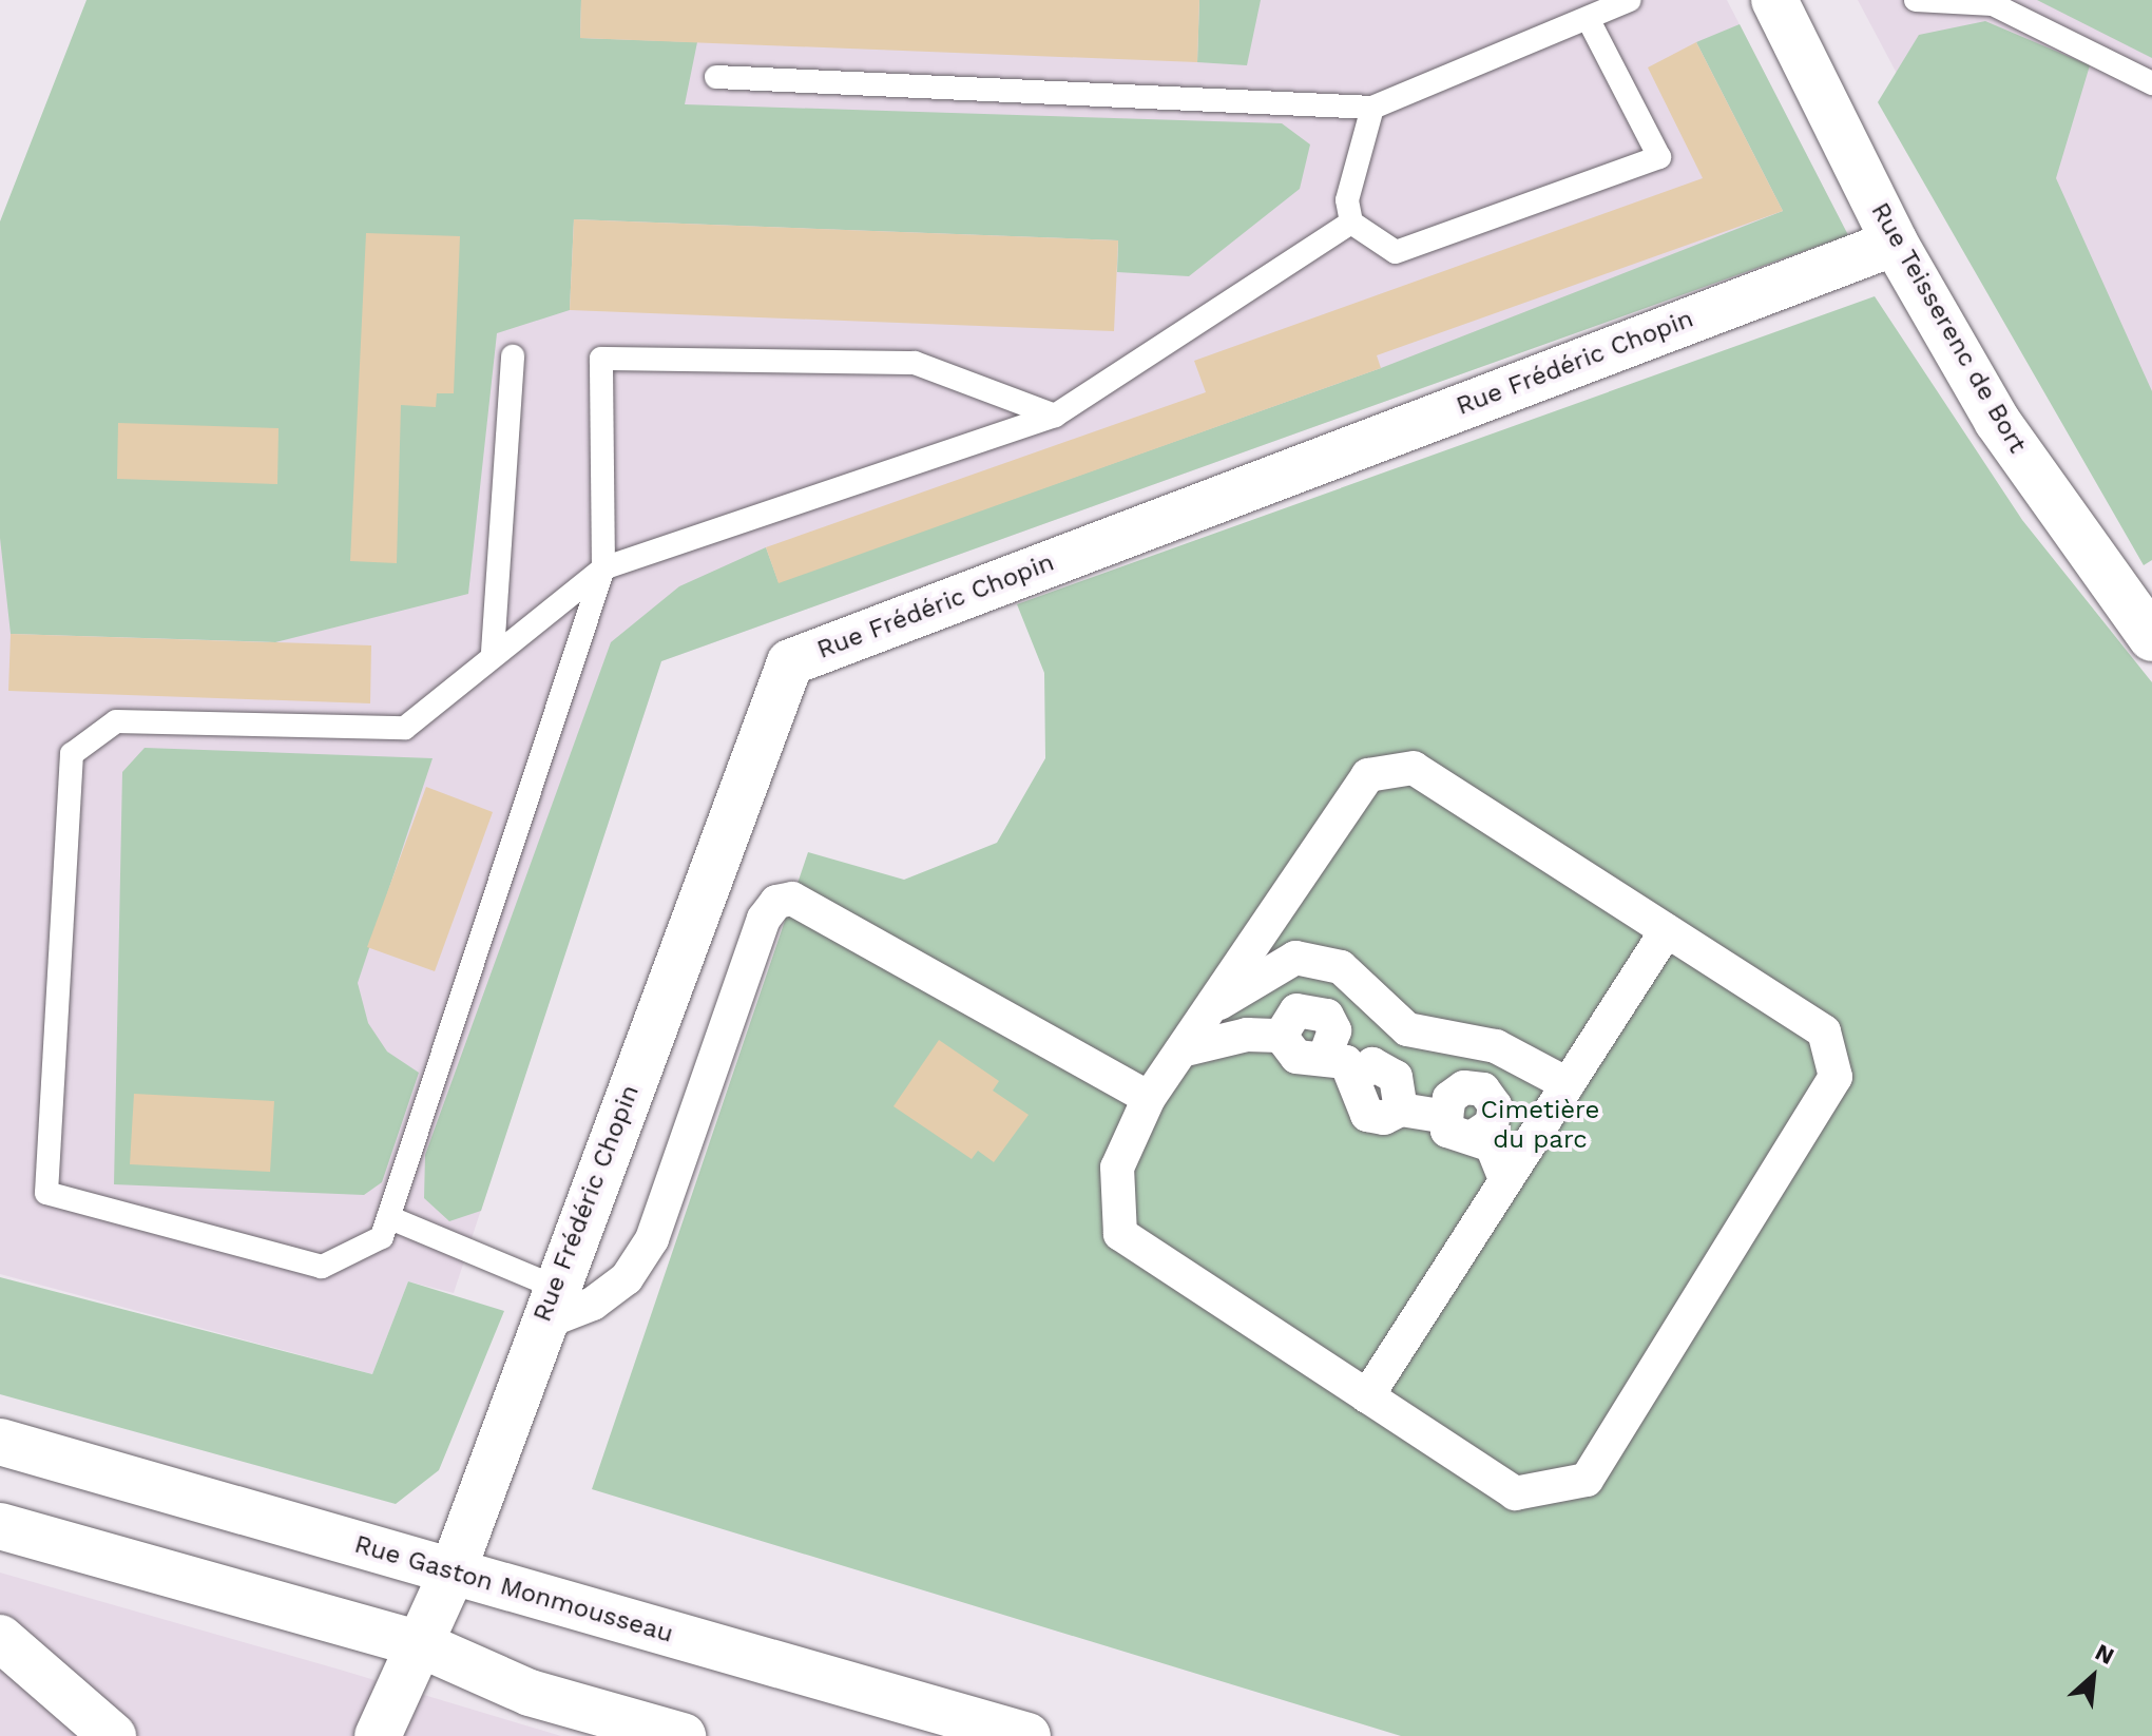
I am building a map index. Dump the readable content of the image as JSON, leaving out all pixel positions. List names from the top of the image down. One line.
{"streets":{"street":["Rue Teisserenc de Bort","Rue Frédéric Chopin","Rue Gaston Monmousseau"]},"crossings":[["Rue Teisserenc de Bort","Rue Frédéric Chopin"],["Rue Frédéric Chopin","Rue Gaston Monmousseau"]],"parks":["Cimetière du parc"],"north":"top right"}
